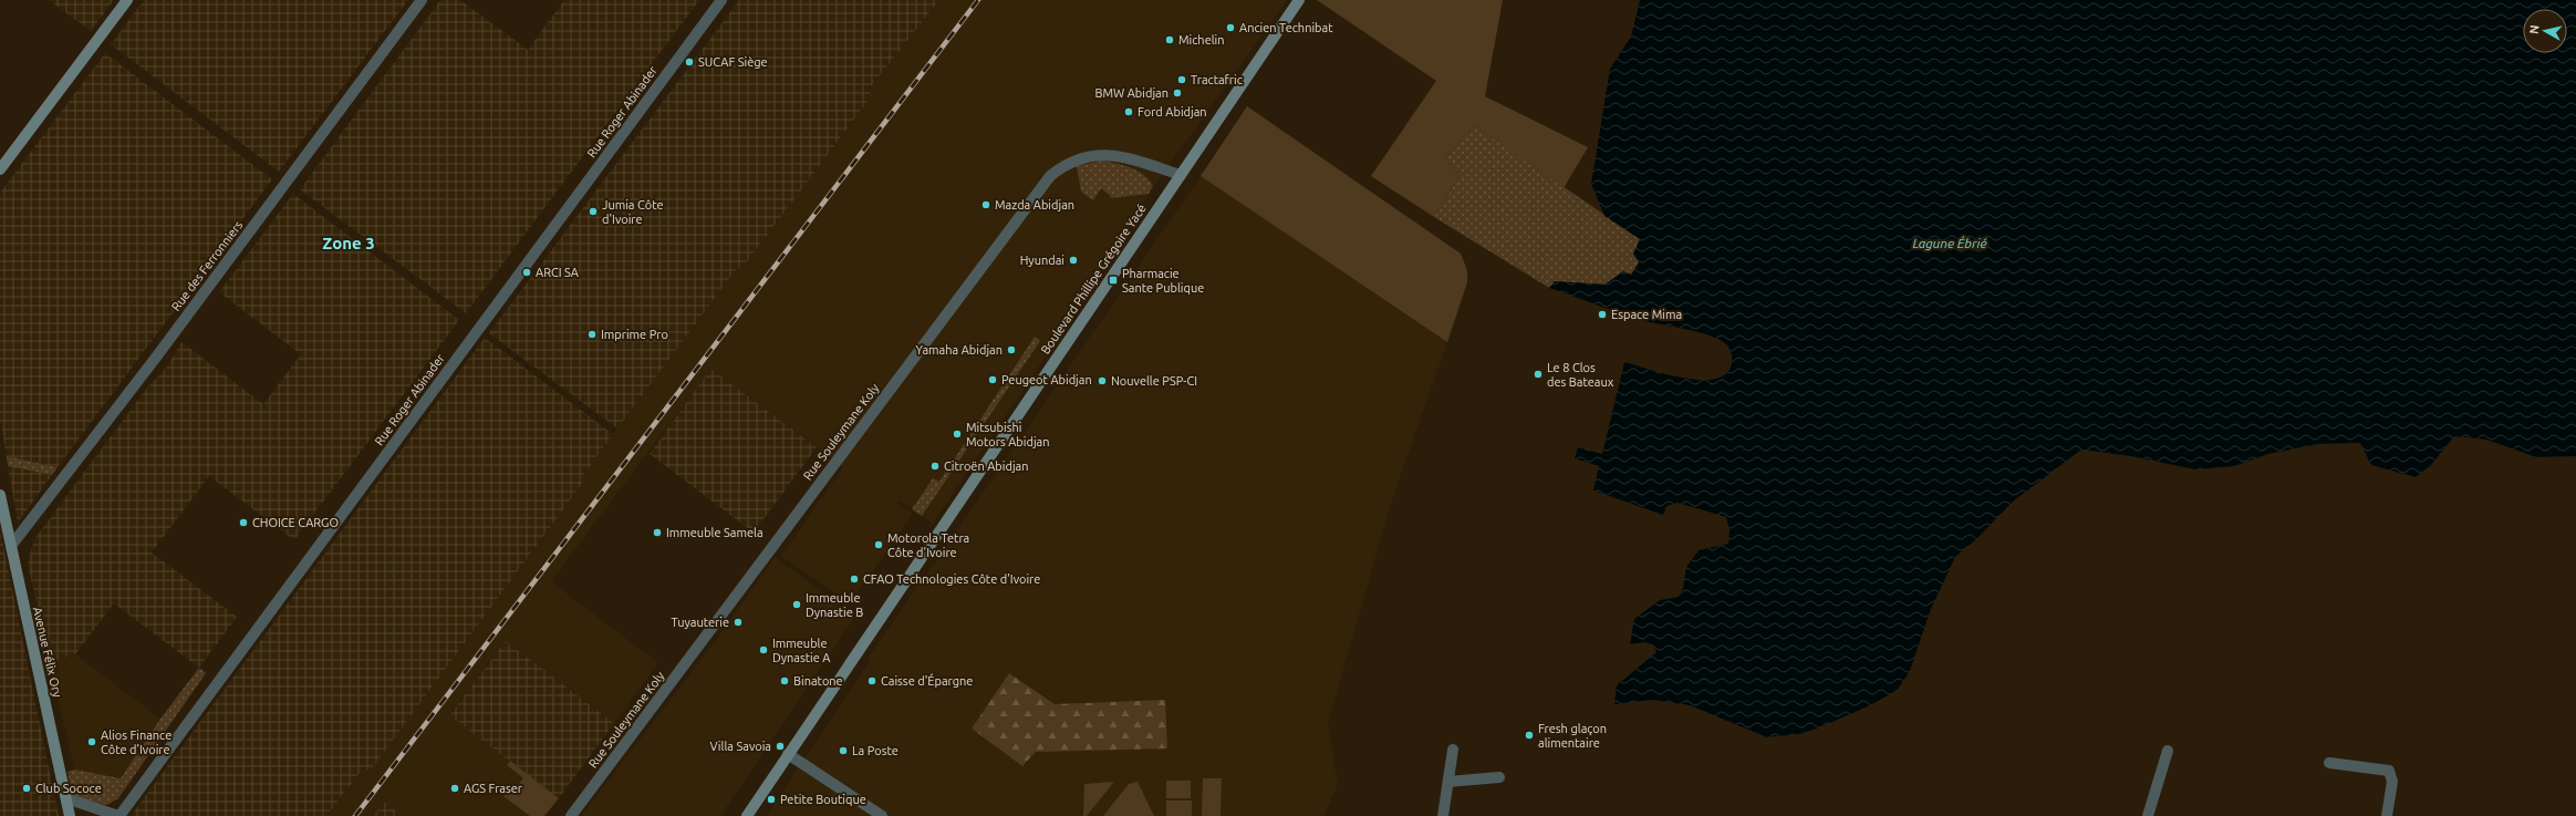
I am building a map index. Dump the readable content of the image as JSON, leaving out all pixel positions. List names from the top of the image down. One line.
{"streets":{"main road":["Boulevard Phillipe Grégoire Yacé","Avenue Félix Ory"],"street":["Rue Roger Abinader","Rue des Ferronniers","Rue Souleymane Koly"]},"crossings":[["Rue des Ferronniers","Avenue Félix Ory"],["Boulevard Phillipe Grégoire Yacé","Rue Souleymane Koly"]],"districts":["Zone 3"],"water":["Lagune Ébrié"],"places":{"other":["Ancien Technibat","Michelin","SUCAF Siège","Tractafric","BMW Abidjan","Ford Abidjan","Mazda Abidjan","Jumia Côte d'Ivoire","Hyundai","ARCI SA","Espace Mima","Imprime Pro","Yamaha Abidjan","Le 8 Clos des Bateaux","Peugeot Abidjan","Nouvelle PSP-CI","Mitsubishi Motors Abidjan","Citroën Abidjan","CHOICE CARGO","Immeuble Samela","Motorola Tetra Côte d'Ivoire","CFAO Technologies Côte d'Ivoire","Immeuble Dynastie B","Tuyauterie","Immeuble Dynastie A","Binatone","Caisse d'Épargne","Fresh glaçon alimentaire","Alios Finance Côte d’Ivoire","Villa Savoia","La Poste","Club Sococe","AGS Fraser","Petite Boutique"],"transit":["Pharmacie Sante Publique"]},"north":"left"}
